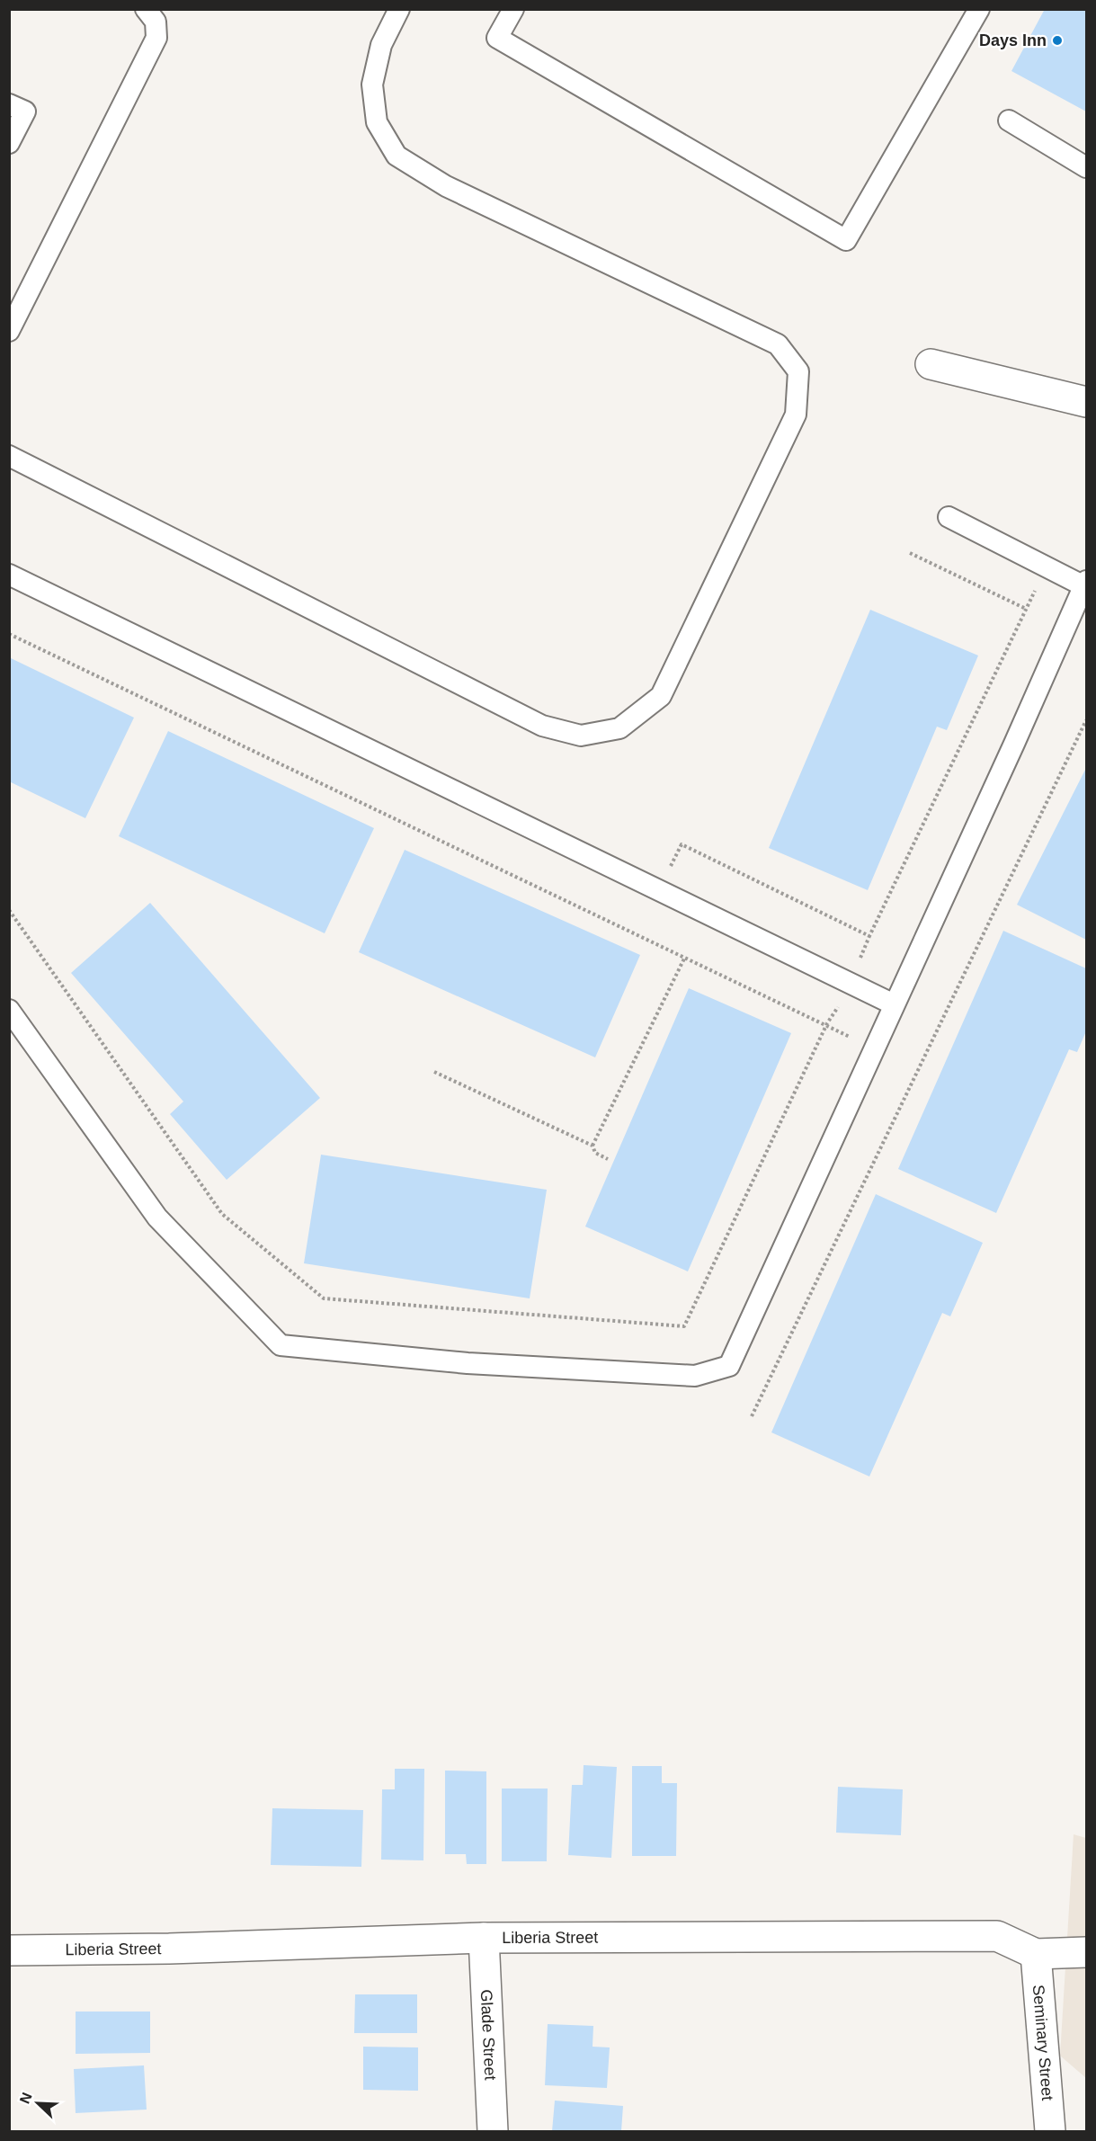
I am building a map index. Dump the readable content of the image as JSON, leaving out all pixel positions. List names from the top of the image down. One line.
{"streets":{"street":["Liberia Street","Glade Street","Seminary Street"]},"crossings":[["Liberia Street","Glade Street"],["Liberia Street","Seminary Street"]],"places":["Days Inn"],"north":"top left"}
